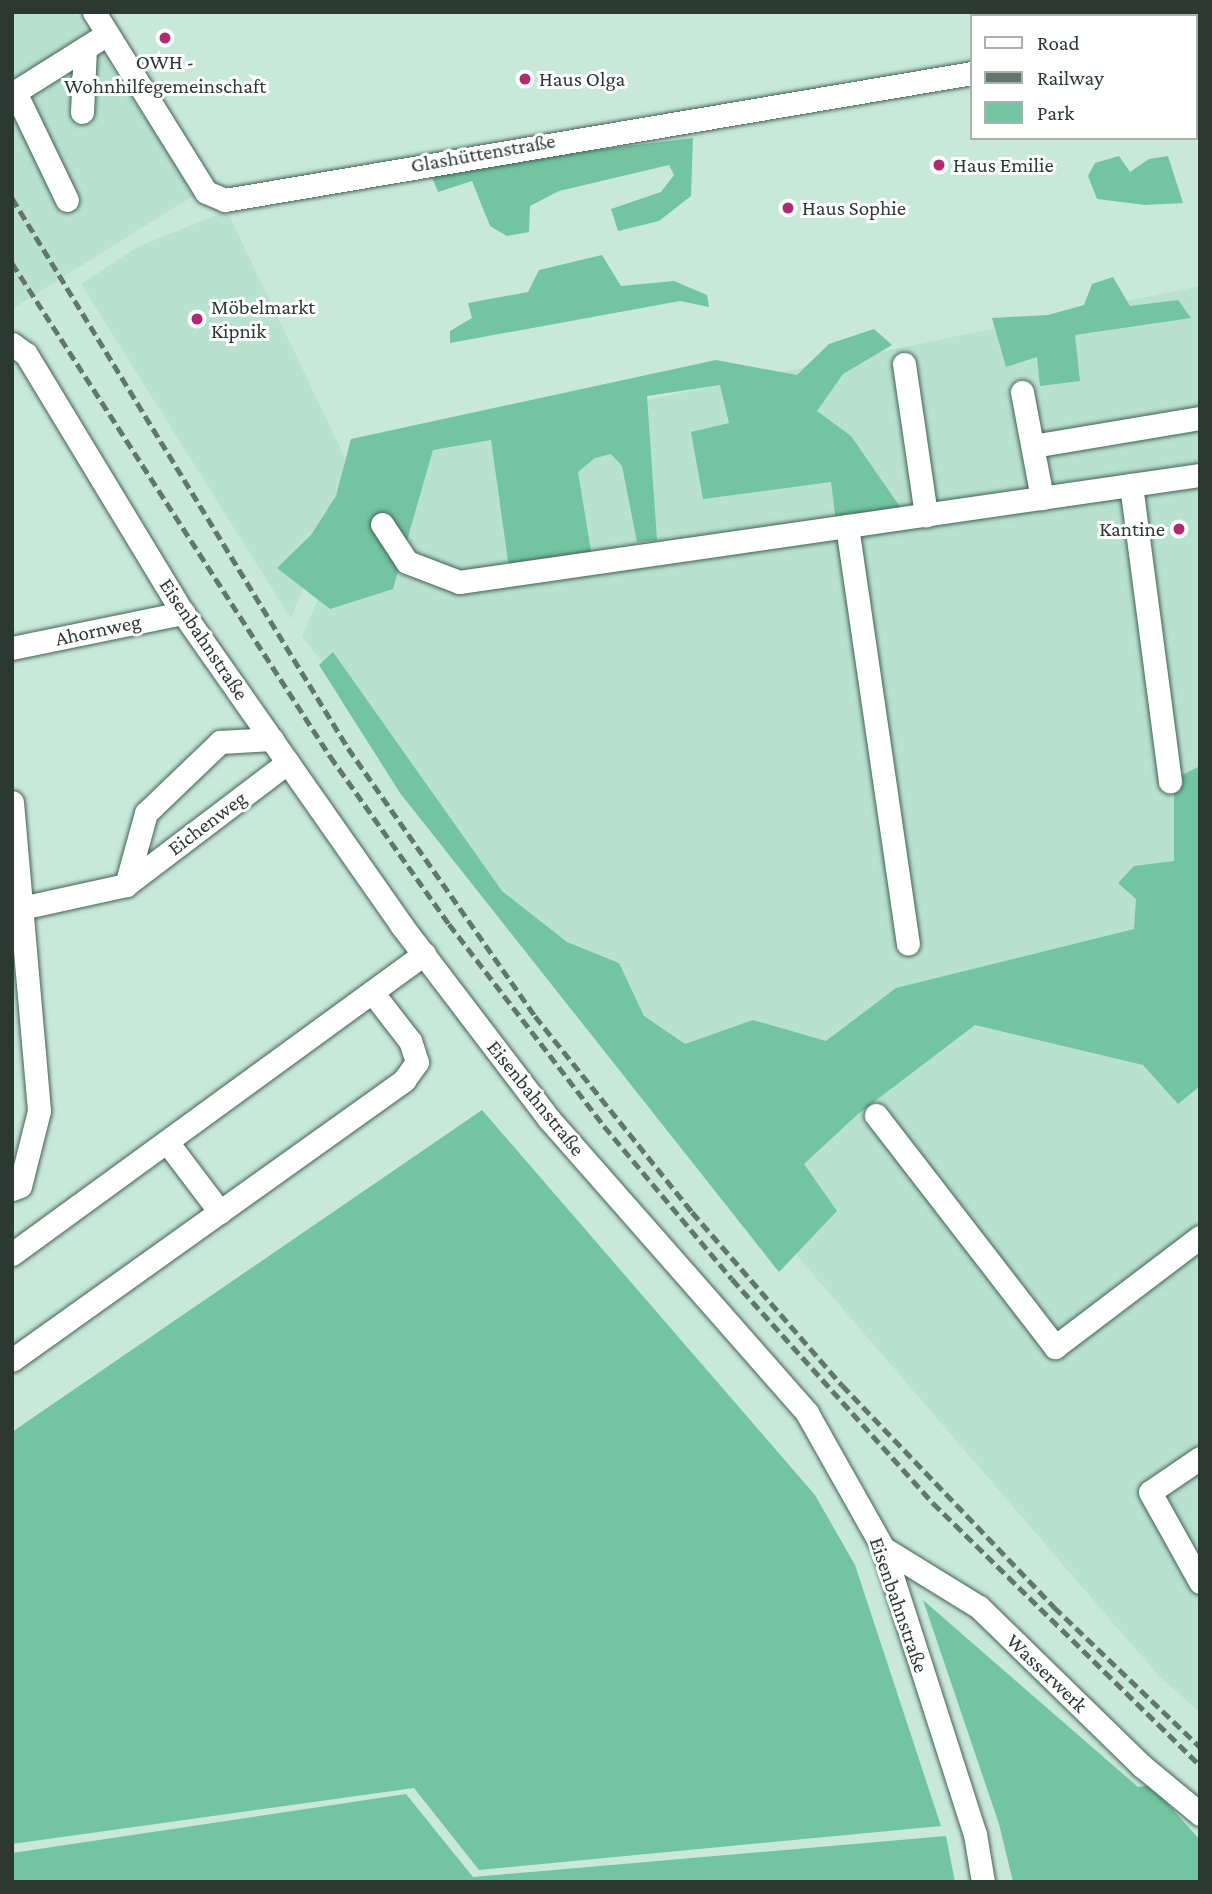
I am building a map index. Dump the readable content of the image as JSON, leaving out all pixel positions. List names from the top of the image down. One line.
{"streets":{"street":["Glashüttenstraße","Ahornweg","Eisenbahnstraße","Eichenweg","Wasserwerk"]},"crossings":[["Ahornweg","Eisenbahnstraße"],["Eisenbahnstraße","Eichenweg"],["Eisenbahnstraße","Wasserwerk"]],"places":["OWH - Wohnhilfegemeinschaft","Haus Olga","Haus Emilie","Haus Sophie","Möbelmarkt Kipnik","Kantine"],"legend":["Road","Railway","Park"]}
